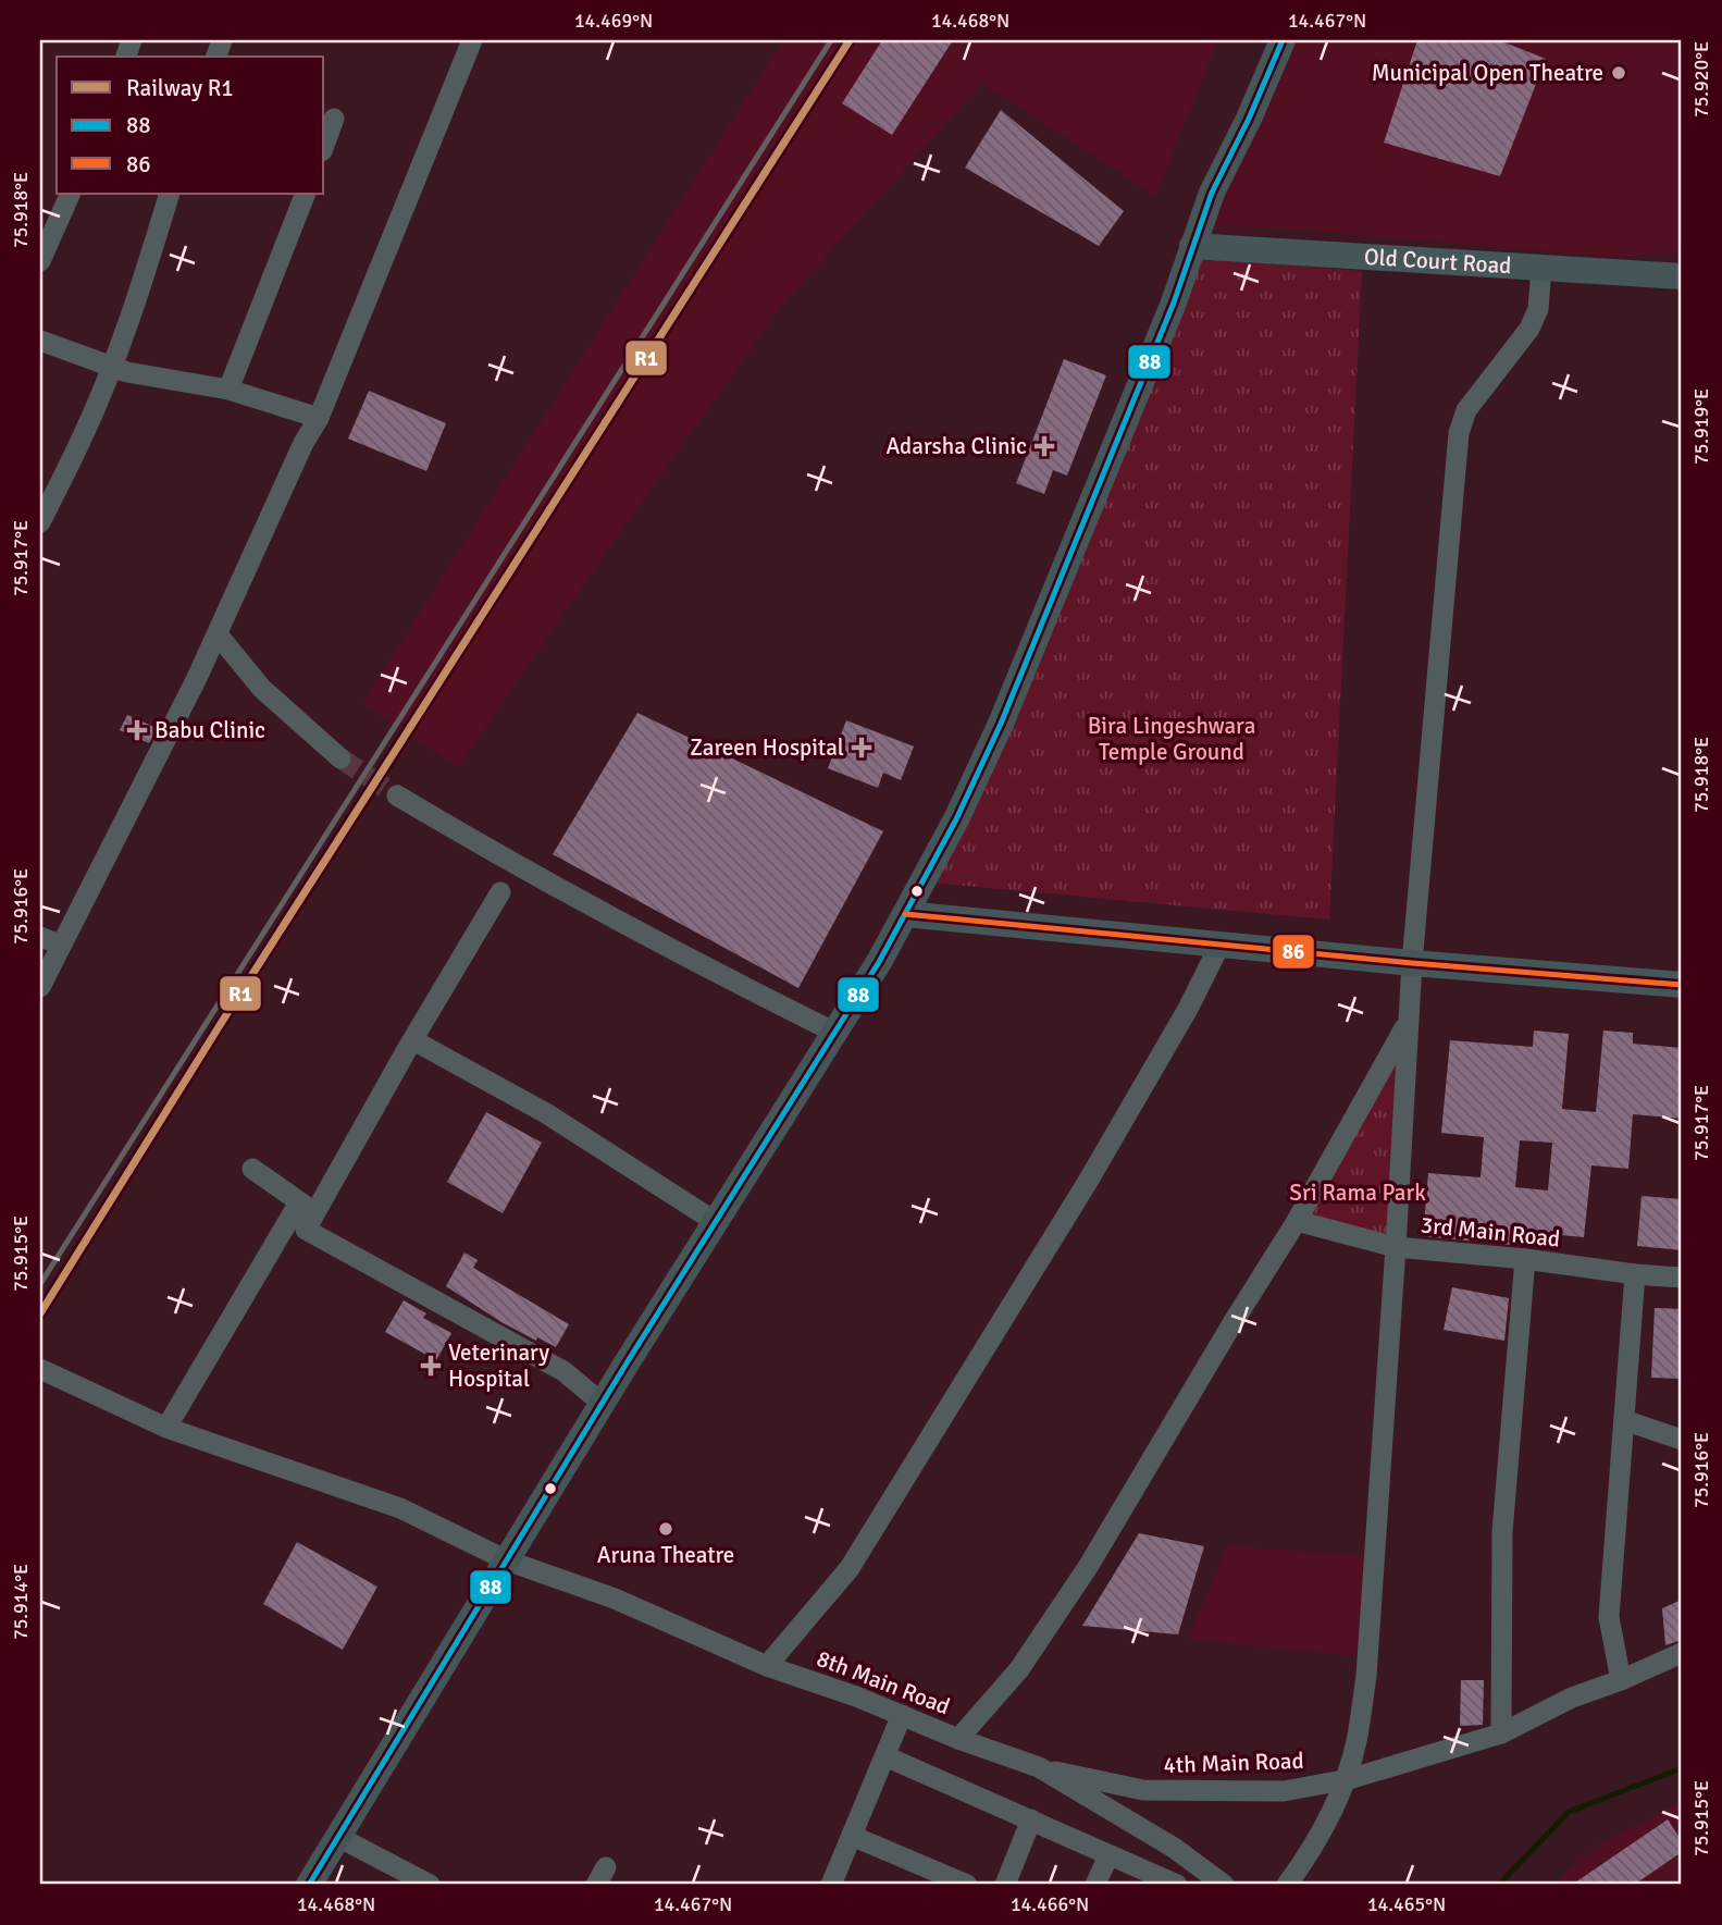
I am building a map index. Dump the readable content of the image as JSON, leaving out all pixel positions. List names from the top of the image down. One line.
{"streets":{"main road":["Old Court Road"],"street":["3rd Main Road","8th Main Road","4th Main Road"]},"crossings":[["8th Main Road","4th Main Road"]],"parks":["Bira Lingeshwara Temple Ground","Sri Rama Park"],"places":{"other":["Municipal Open Theatre","Aruna Theatre"],"health":["Adarsha Clinic","Babu Clinic","Zareen Hospital","Veterinary Hospital"]},"lines":["rail line R1","transit line 88","transit line 86"],"legend":["Railway R1","88","86"],"coordinates":["14.469°N","14.468°N","14.467°N","75.920°E","75.918°E","75.919°E","75.917°E","75.916°E","75.915°E","75.914°E","14.466°N","14.465°N"]}
